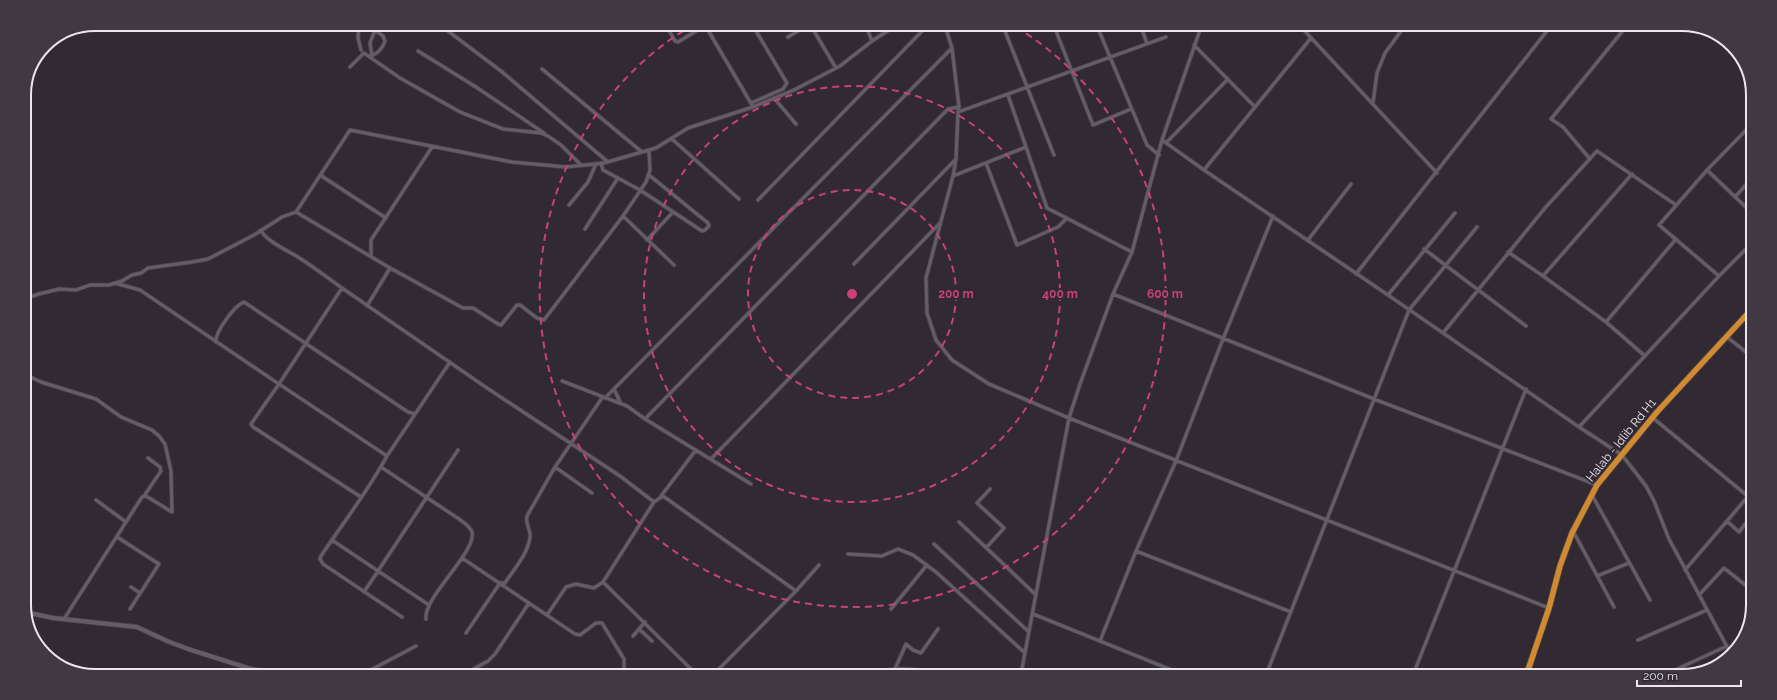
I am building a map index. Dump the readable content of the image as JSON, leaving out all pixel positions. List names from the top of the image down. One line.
{"streets":{"highway":["Halab - Idlib Rd H1"]},"scale_bar":"200 m","rings":["200 m","400 m","600 m"]}
